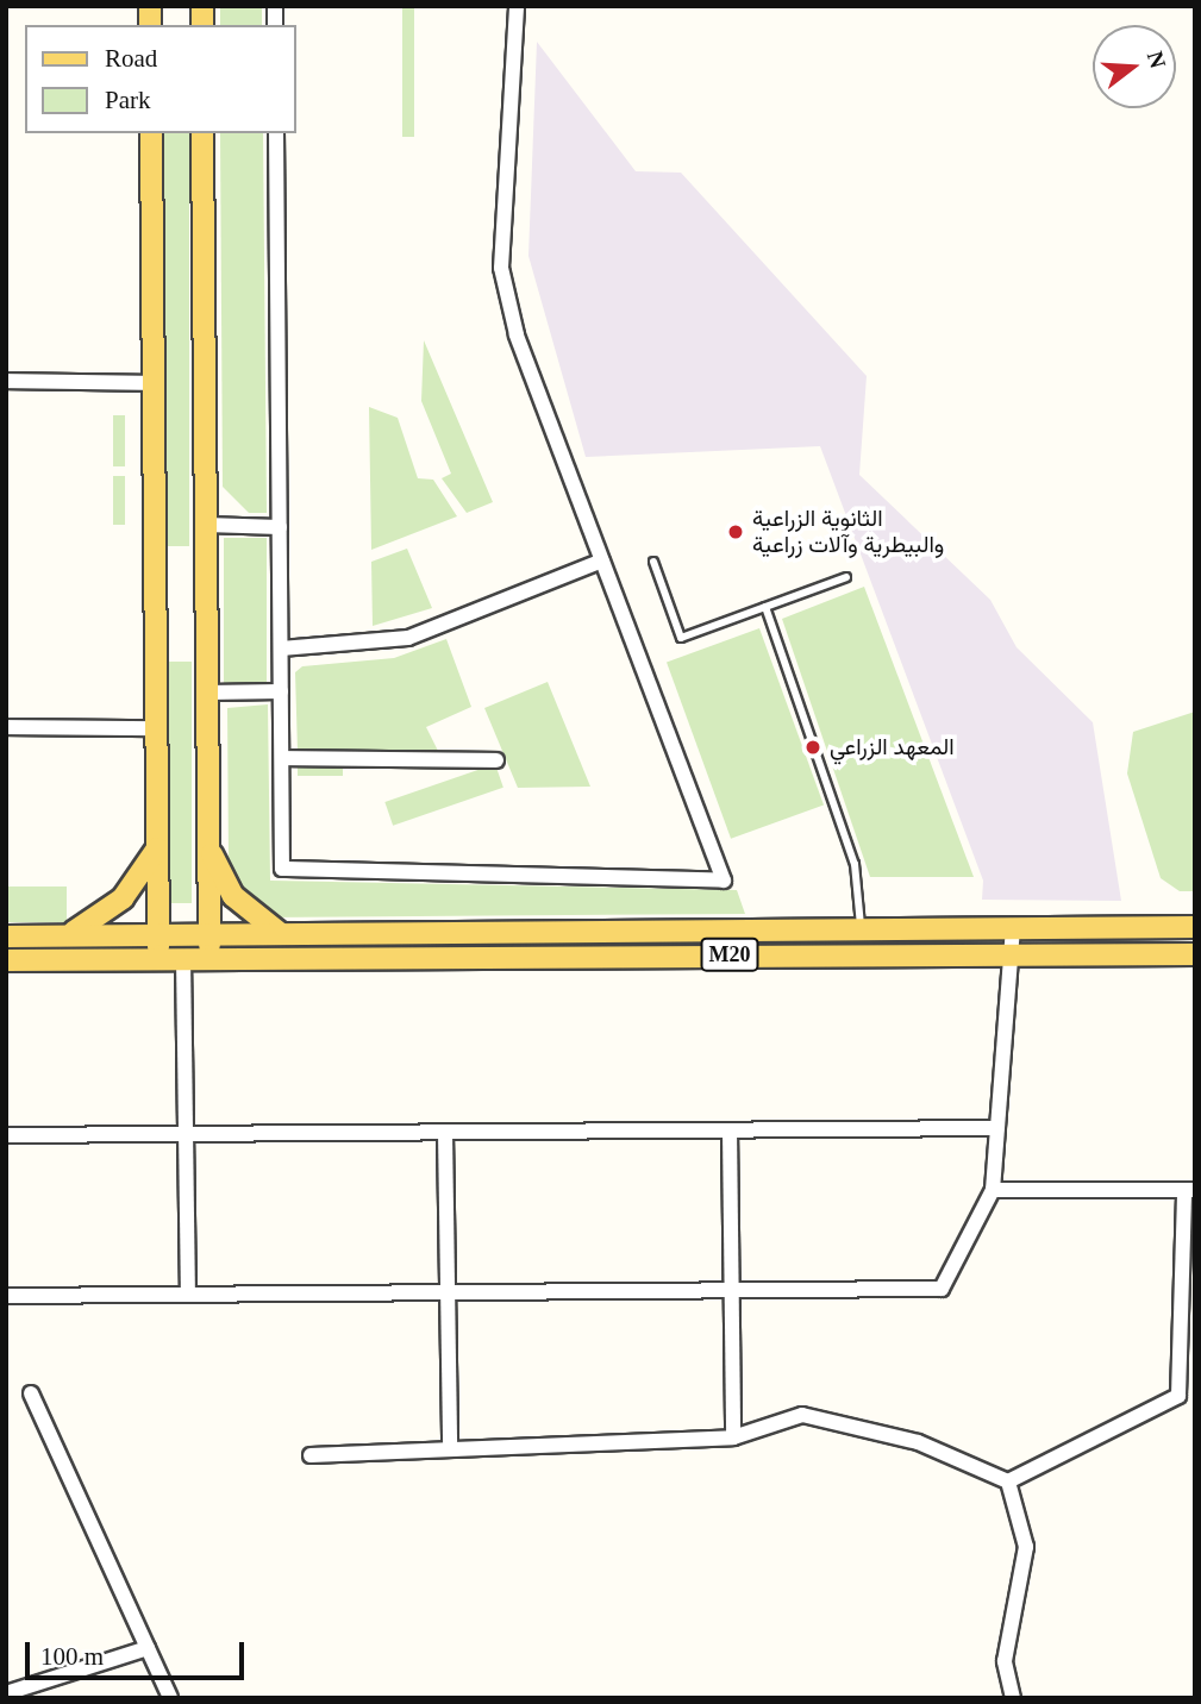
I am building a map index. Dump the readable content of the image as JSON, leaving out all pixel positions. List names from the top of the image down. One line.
{"streets":{"main road":["M20"]},"places":["الثانوية الزراعية والبيطرية وآلات زراعية","المعهد الزراعي"],"legend":["Road","Park"],"scale_bar":"100 m","north":"right"}
